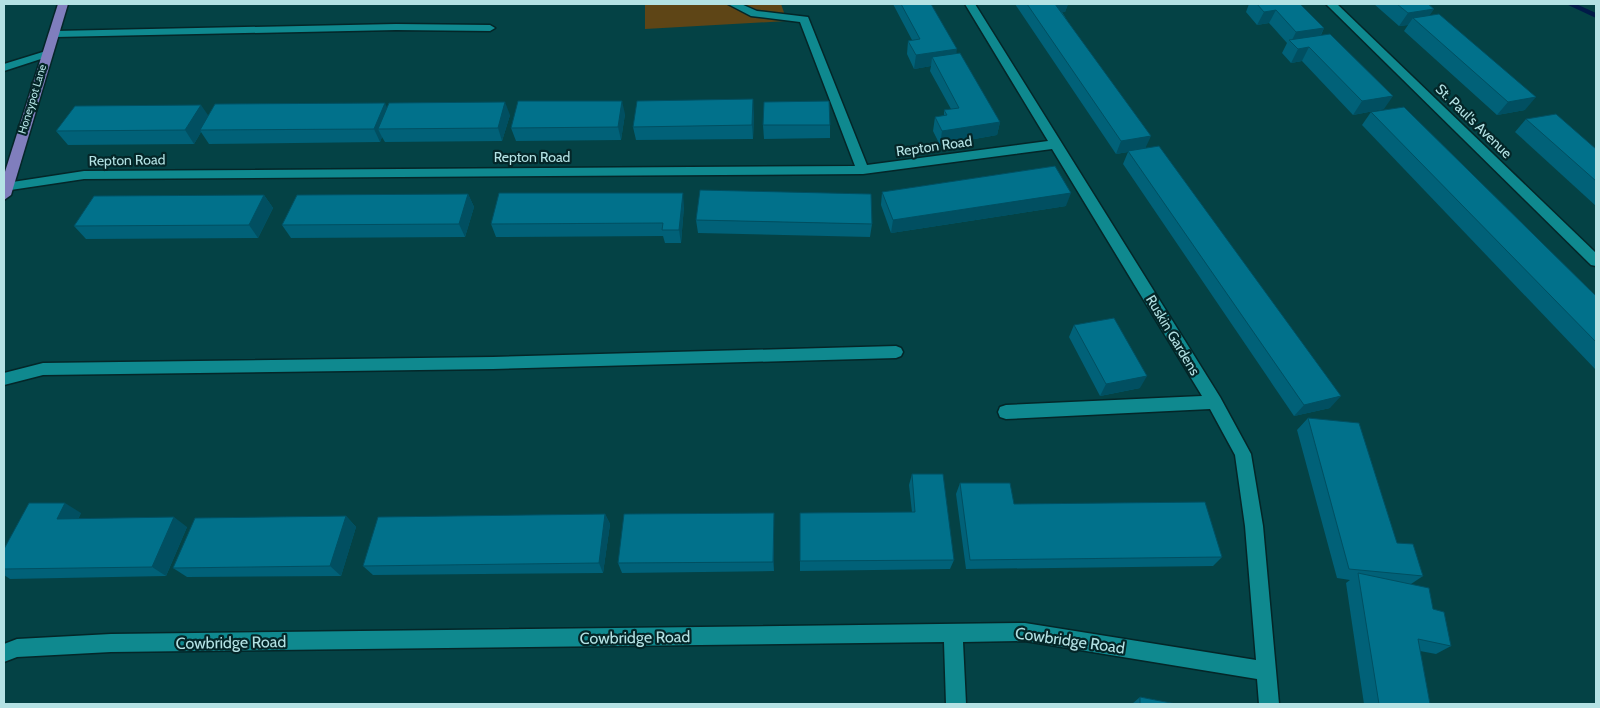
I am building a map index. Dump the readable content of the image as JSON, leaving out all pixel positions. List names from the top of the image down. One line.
{"streets":{"main road":["Honeypot Lane"],"street":["St. Paul's Avenue","Repton Road","Ruskin Gardens","Cowbridge Road"]},"crossings":[["Honeypot Lane","Repton Road"],["Repton Road","Ruskin Gardens"],["Ruskin Gardens","Cowbridge Road"]]}
